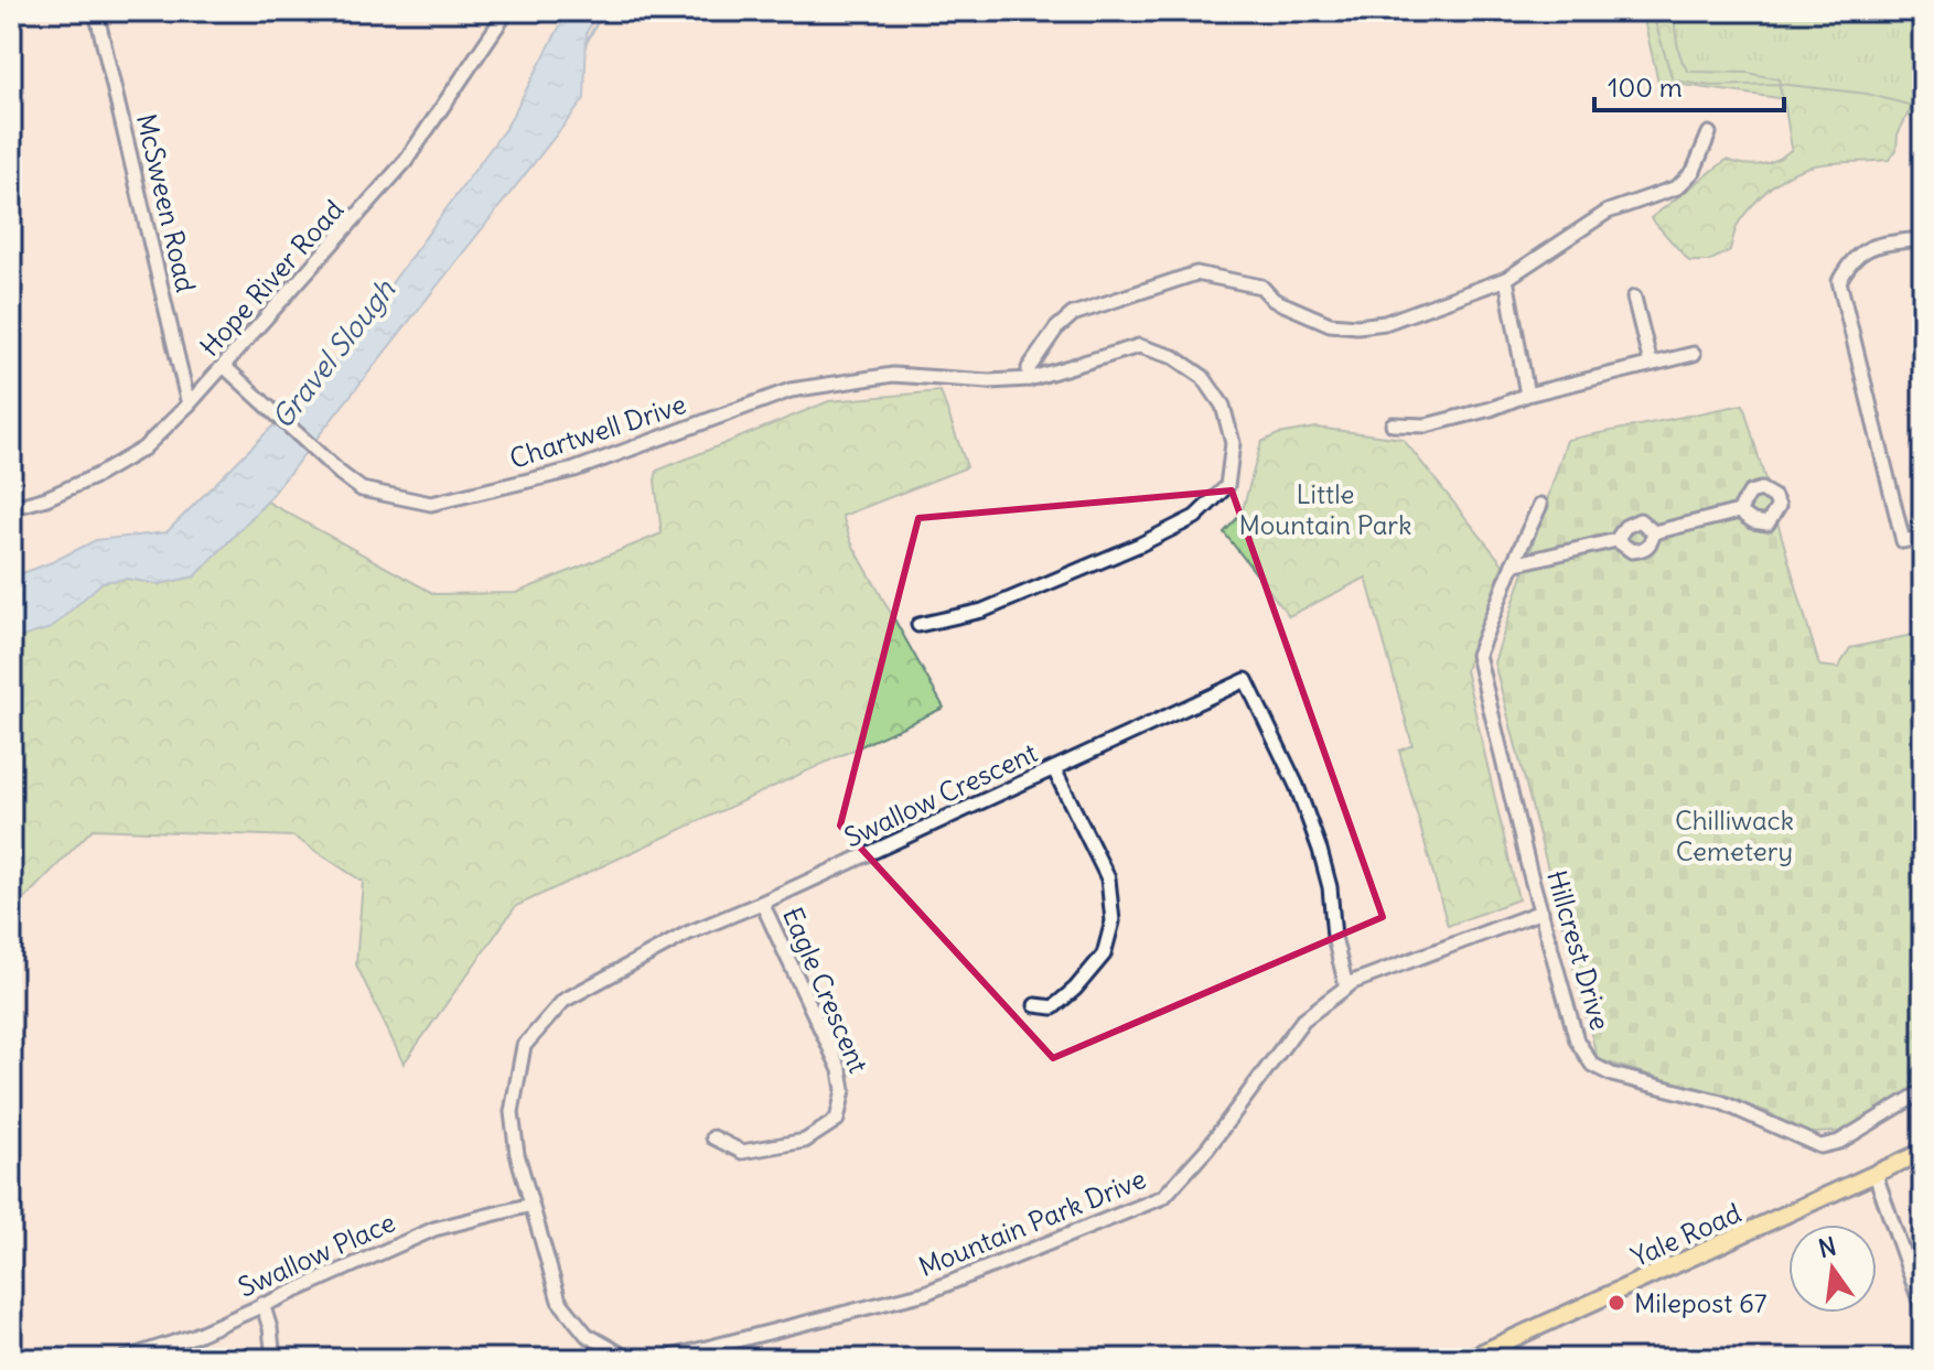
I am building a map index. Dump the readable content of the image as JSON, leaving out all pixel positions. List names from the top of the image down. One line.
{"streets":{"main road":["Yale Road"],"street":["McSween Road","Hope River Road","Chartwell Drive","Swallow Crescent","Hillcrest Drive","Eagle Crescent","Mountain Park Drive","Swallow Place"]},"crossings":[["McSween Road","Hope River Road"],["Hope River Road","Chartwell Drive"],["Swallow Crescent","Eagle Crescent"],["Swallow Crescent","Mountain Park Drive"],["Swallow Crescent","Swallow Place"],["Hillcrest Drive","Mountain Park Drive"],["Mountain Park Drive","Swallow Place"]],"water":["Gravel Slough"],"parks":["Little Mountain Park","Chilliwack Cemetery"],"places":["Milepost 67"],"scale_bar":"100 m","north":"top"}
